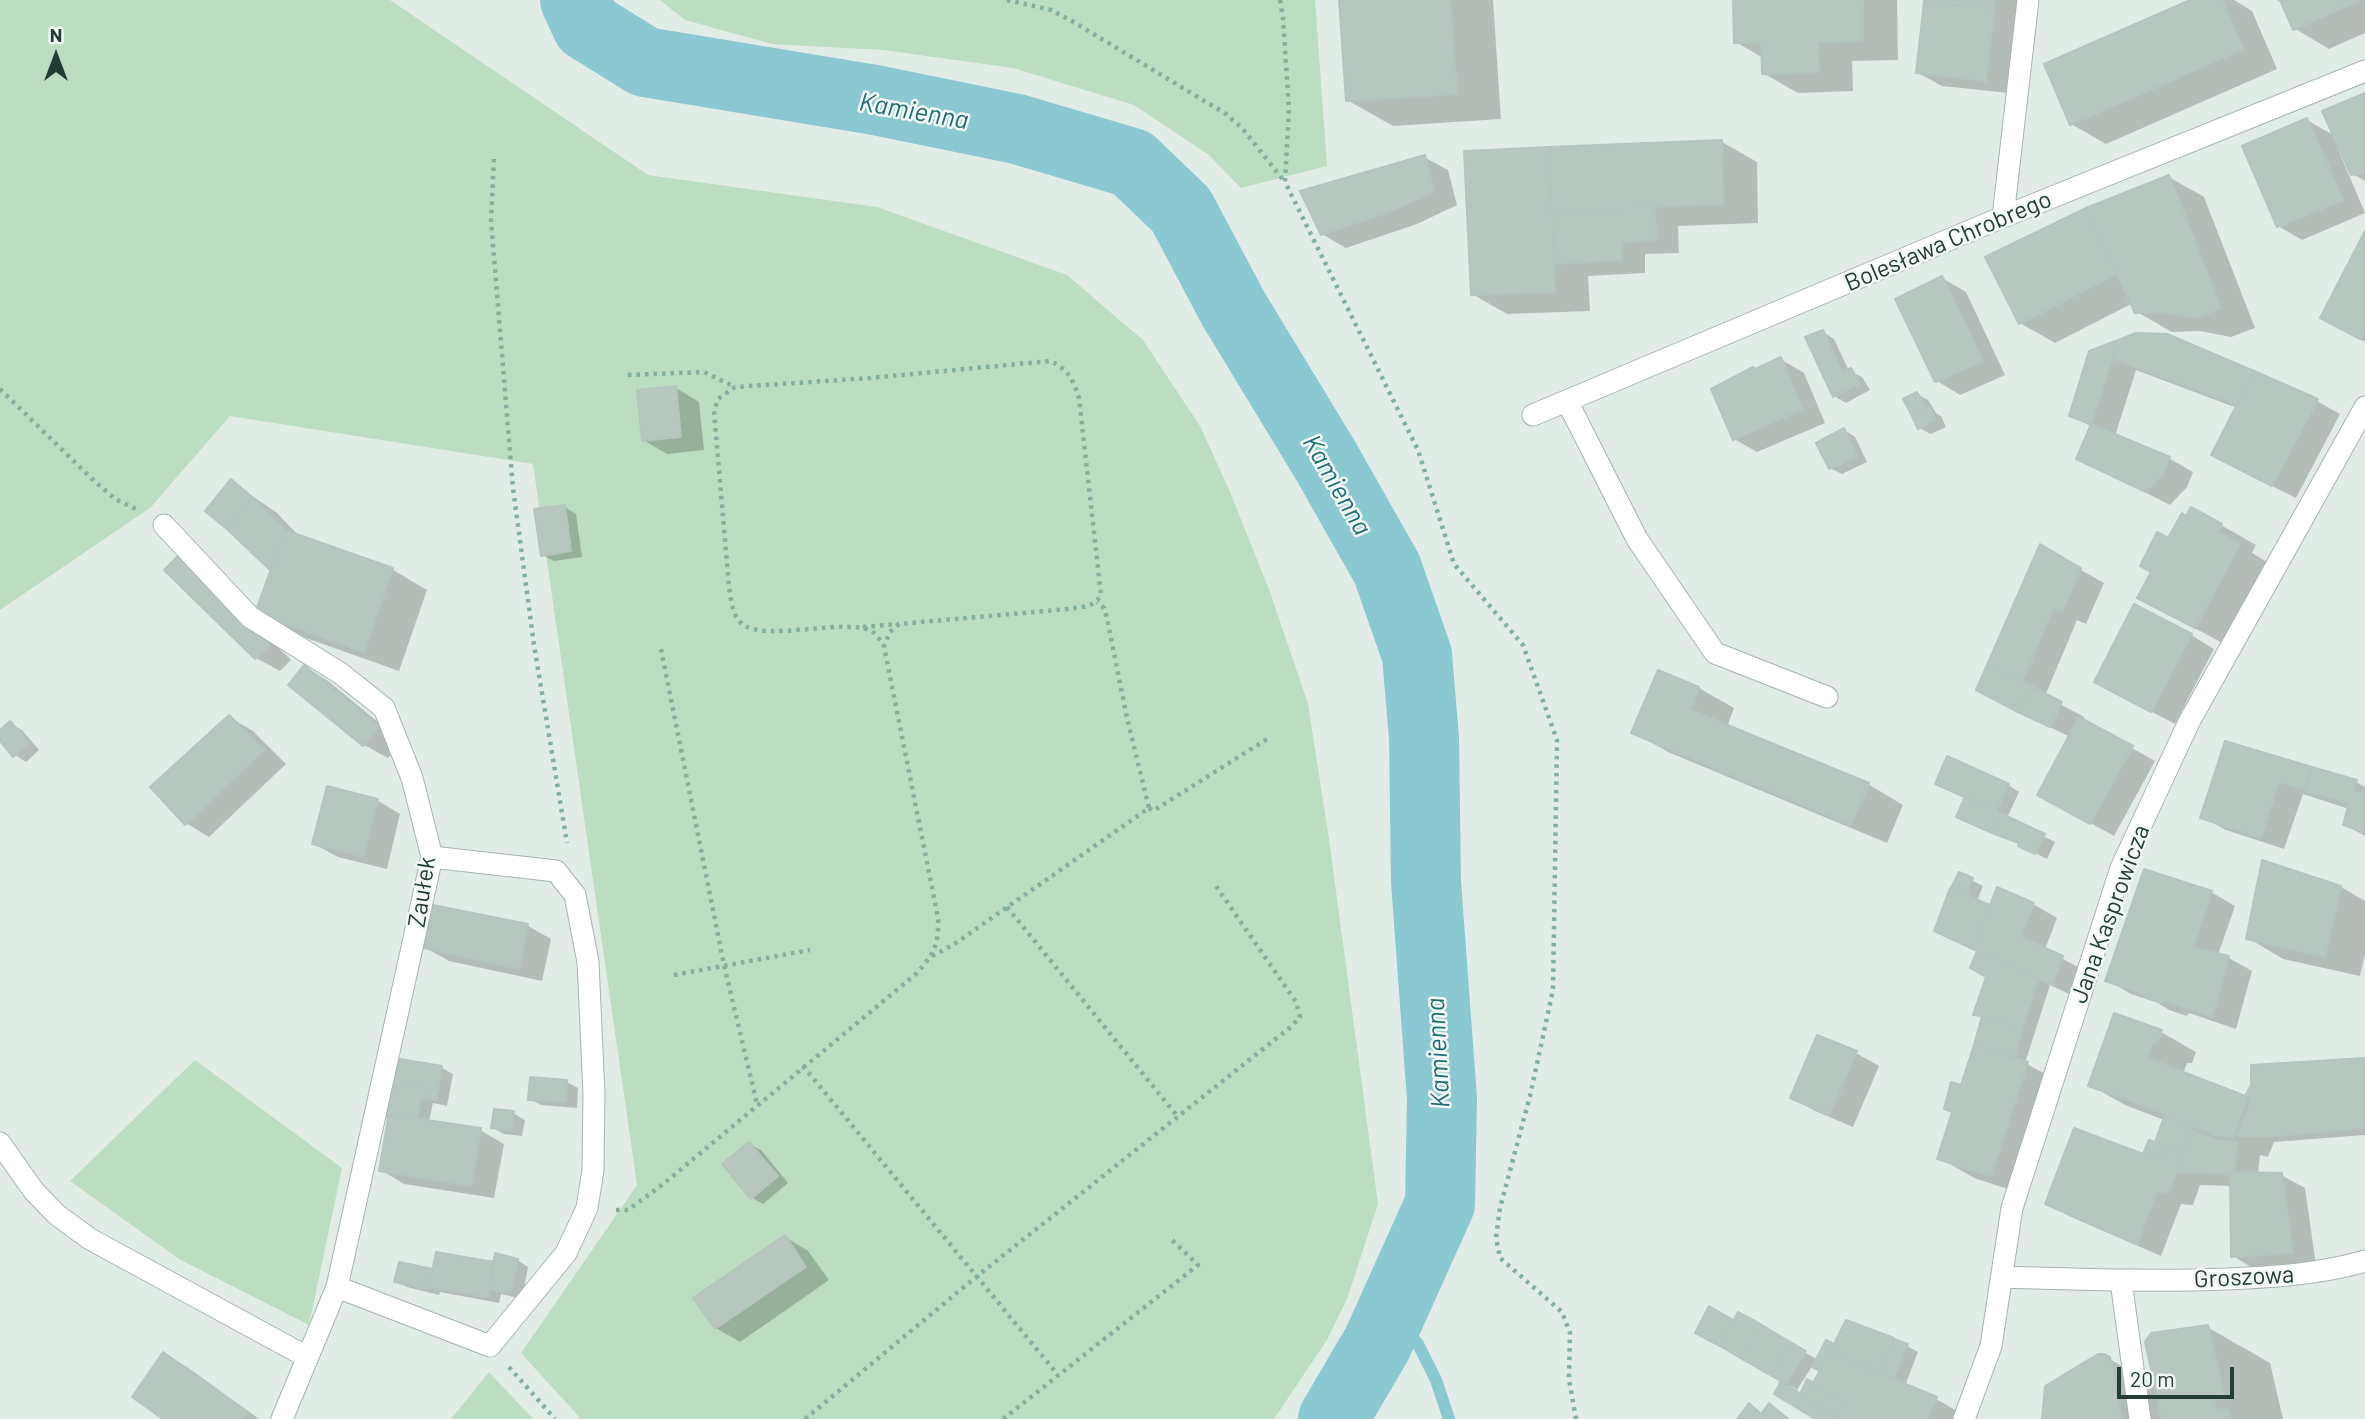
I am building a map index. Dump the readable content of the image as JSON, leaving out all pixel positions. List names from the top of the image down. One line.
{"streets":{"street":["Bolesława Chrobrego","Zaułek","Jana Kasprowicza","Groszowa"]},"crossings":[["Jana Kasprowicza","Groszowa"]],"water":["Kamienna"],"scale_bar":"20 m","north":"top"}
